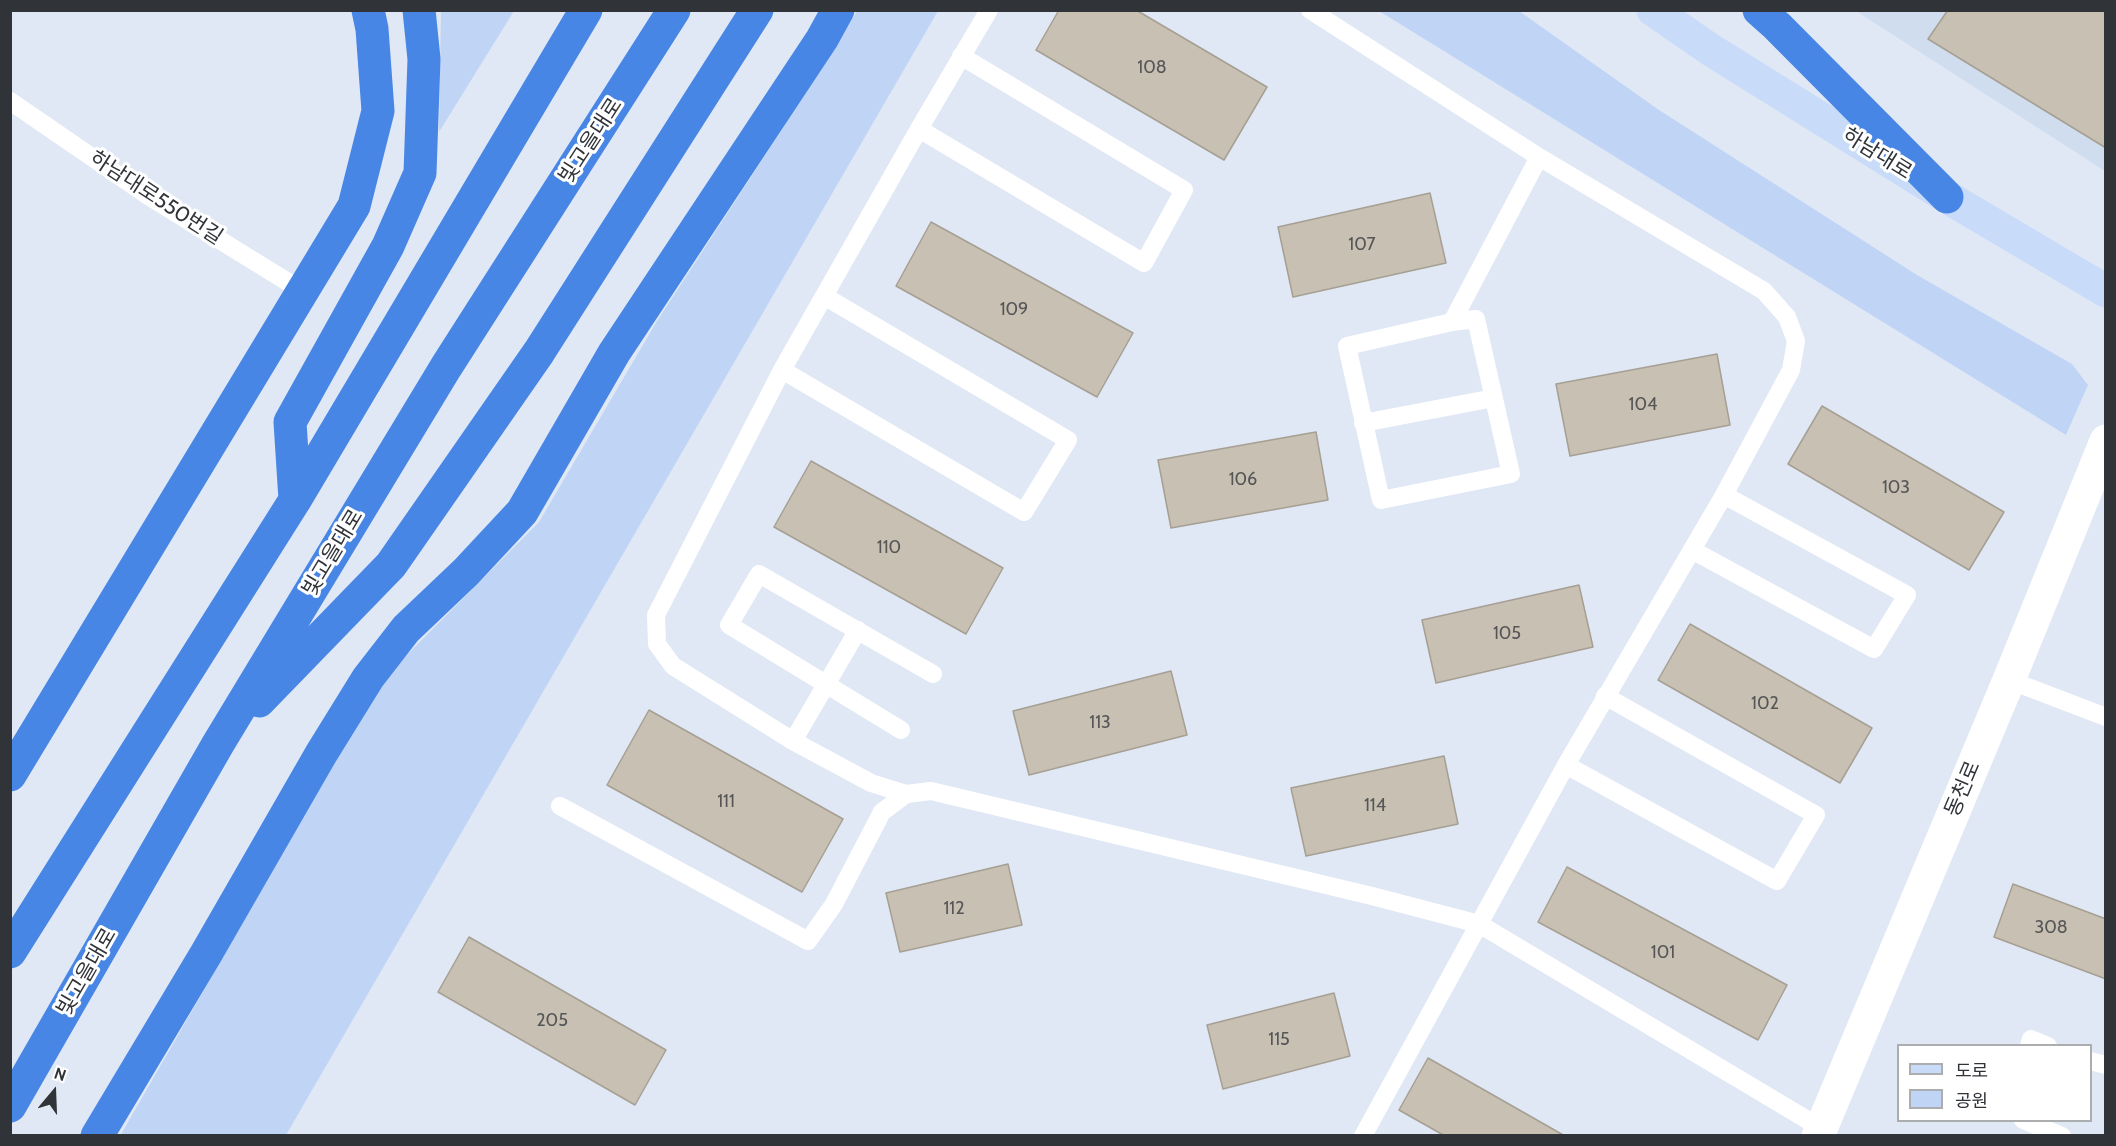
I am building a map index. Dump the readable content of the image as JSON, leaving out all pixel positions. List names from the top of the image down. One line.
{"streets":{"highway":["빛고을대로"],"street":["하남대로","동천로"],"lane":["하남대로550번길"]},"house_numbers":["108","107","109","104","106","103","110","105","102","113","111","114","112","308","101","205","115"],"legend":["도로","공원"],"north":"top"}
